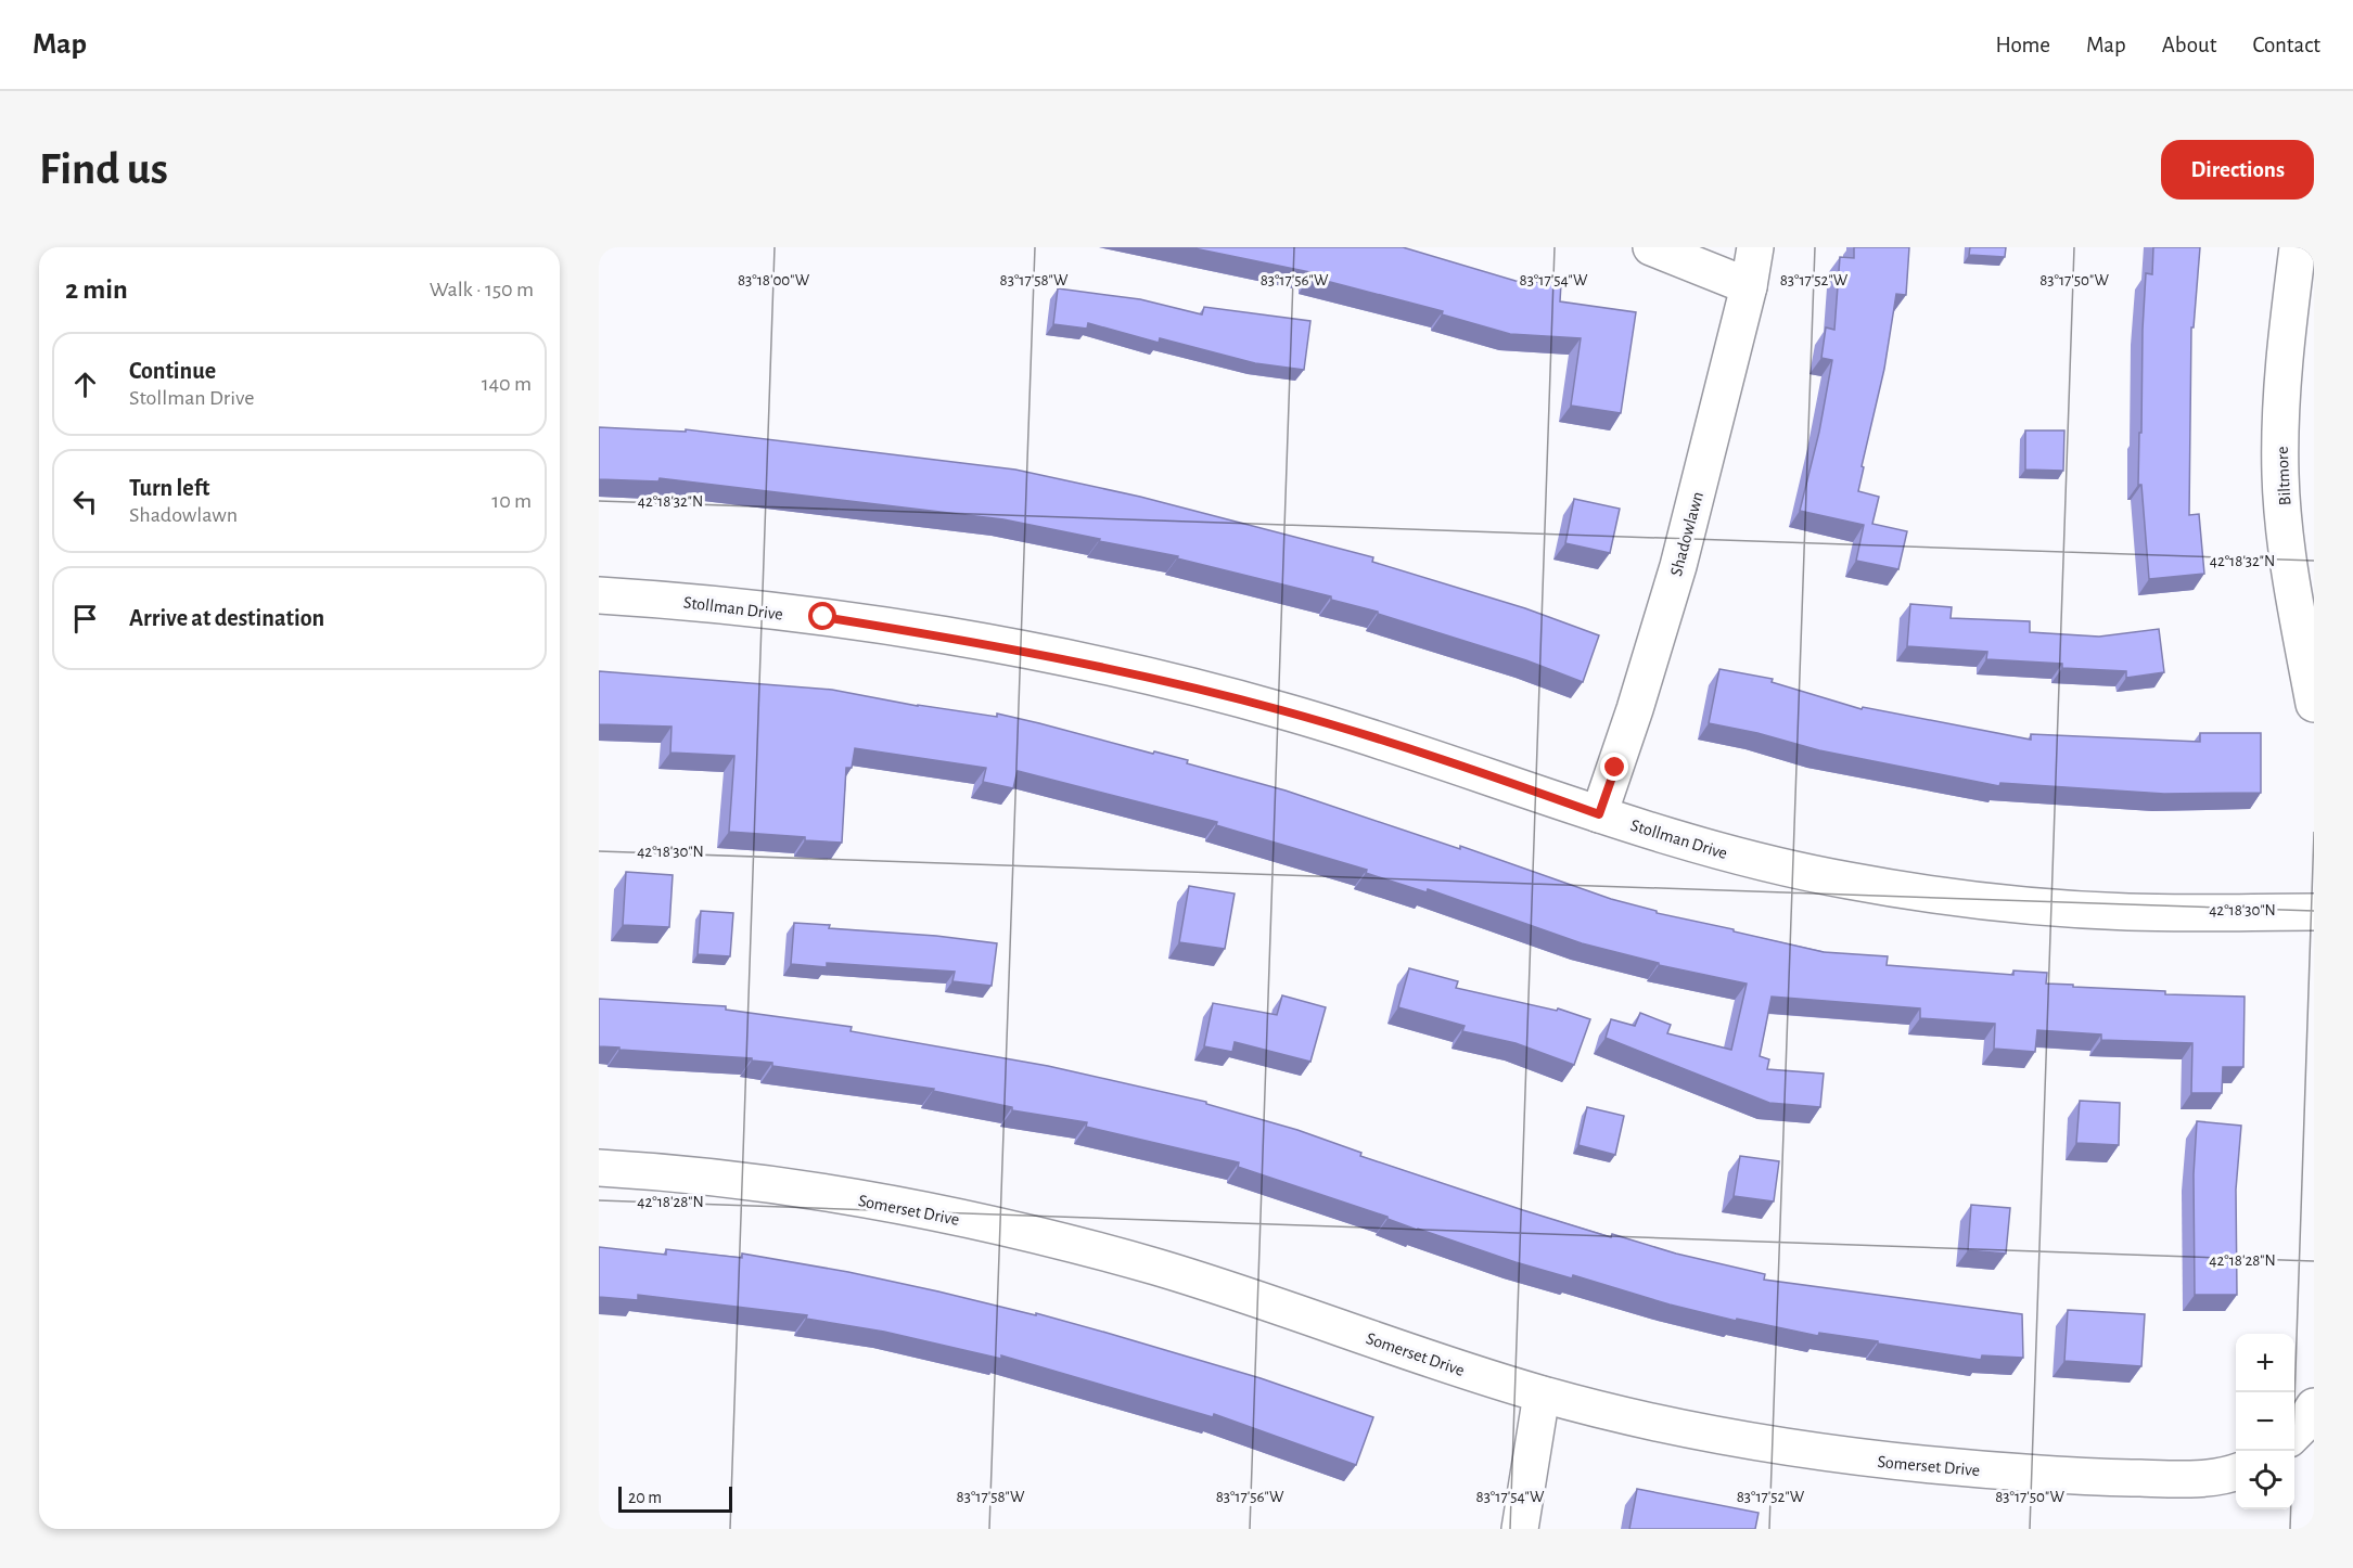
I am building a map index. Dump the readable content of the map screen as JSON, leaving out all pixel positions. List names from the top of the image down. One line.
{"streets":{"street":["Biltmore","Shadowlawn","Stollman Drive","Somerset Drive"]},"crossings":[["Shadowlawn","Stollman Drive"]],"scale_bar":"20 m","page":{"header":"Map","nav":["Home","Map","About","Contact"],"buttons":"Directions","title":"Find us","heading":["2 min","Walk · 150 m"],"list":[["Continue","Stollman Drive","140 m"],["Turn left","Shadowlawn","10 m"],"Arrive at destination"],"map_buttons":["+","−"],"scale":"20 m"},"coordinates":["83°18'00\"W","83°17'58\"W","83°17'56\"W","83°17'54\"W","83°17'52\"W","83°17'50\"W","42°18'32\"N","42°18'30\"N","42°18'28\"N"]}
